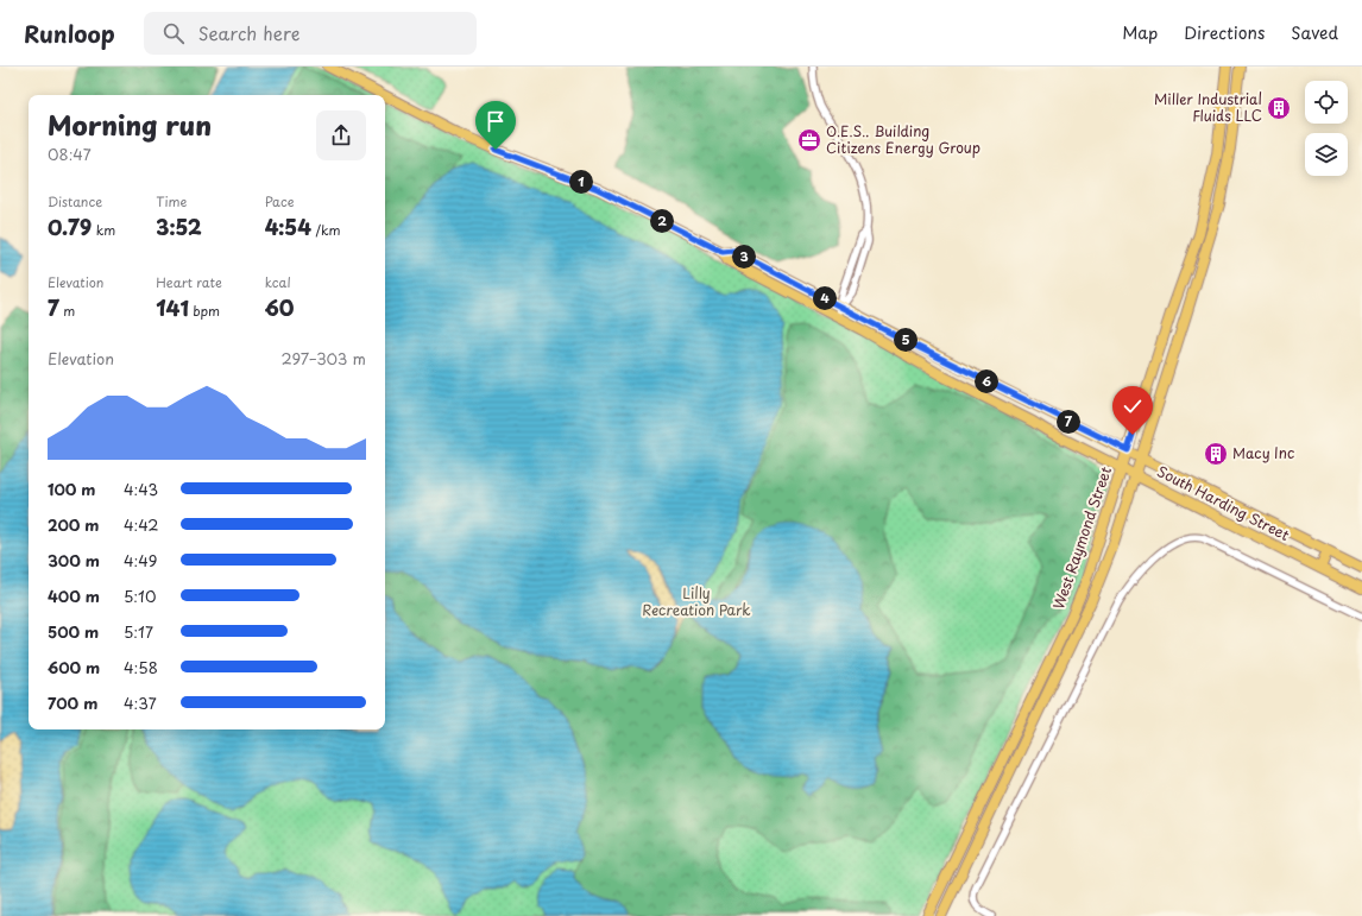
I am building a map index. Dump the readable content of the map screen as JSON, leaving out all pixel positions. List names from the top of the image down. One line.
{"streets":{"main road":["South Harding Street","West Raymond Street"]},"crossings":[["South Harding Street","West Raymond Street"]],"parks":["Lilly Recreation Park"],"places":{"building":["Miller Industrial Fluids LLC","Macy Inc"],"office":["O.E.S.. Building Citizens Energy Group"]},"page":{"header":"Runloop","search":"Search here","nav":["Map","Directions","Saved"],"heading":["Morning run","08:47"],"pins":["1","2","3","4","5","6","7"],"stats":[["Distance","0.79 km"],["Time","3:52"],["Pace","4:54 /km"],["Elevation","7 m"],["Heart rate","141 bpm"],["kcal","60"]],"chart":["Elevation","297–303 m"],"list":[{"name":"100 m","note":"4:43"},{"name":"200 m","note":"4:42"},{"name":"300 m","note":"4:49"},{"name":"400 m","note":"5:10"},{"name":"500 m","note":"5:17"},{"name":"600 m","note":"4:58"},{"name":"700 m","note":"4:37"}]}}
